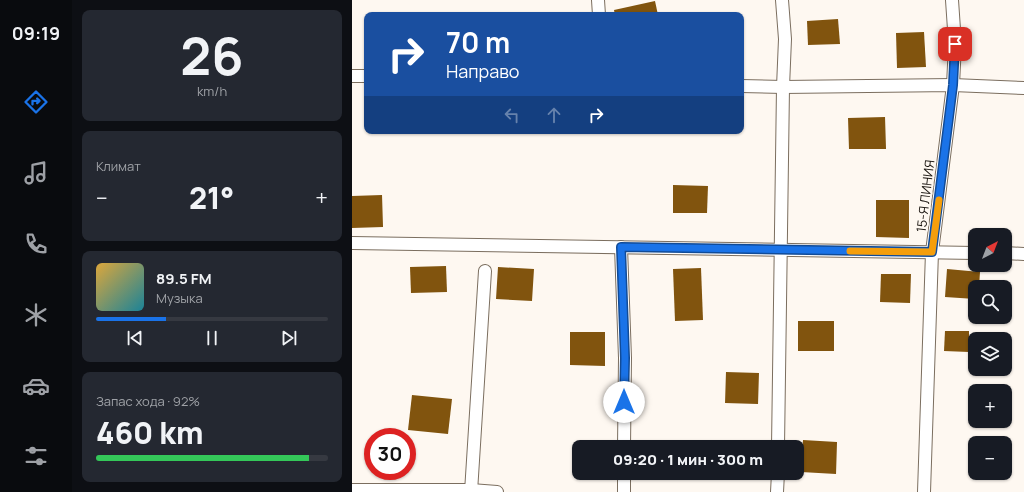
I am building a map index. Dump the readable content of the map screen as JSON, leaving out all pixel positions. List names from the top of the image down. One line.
{"streets":{"street":["15-Я ЛИНИЯ"]},"north":"top right","page":{"tabs":"09:19","tile":[["26","km/h"],"Климат",["Запас хода · 92%","460 km"]],"turn":["70 m","Направо"],"heat":["−","21°","+"],"map_buttons":["+","−"],"song":["89.5 FM","Музыка"],"limit":"30","trip":"09:20 · 1 мин · 300 m"}}
